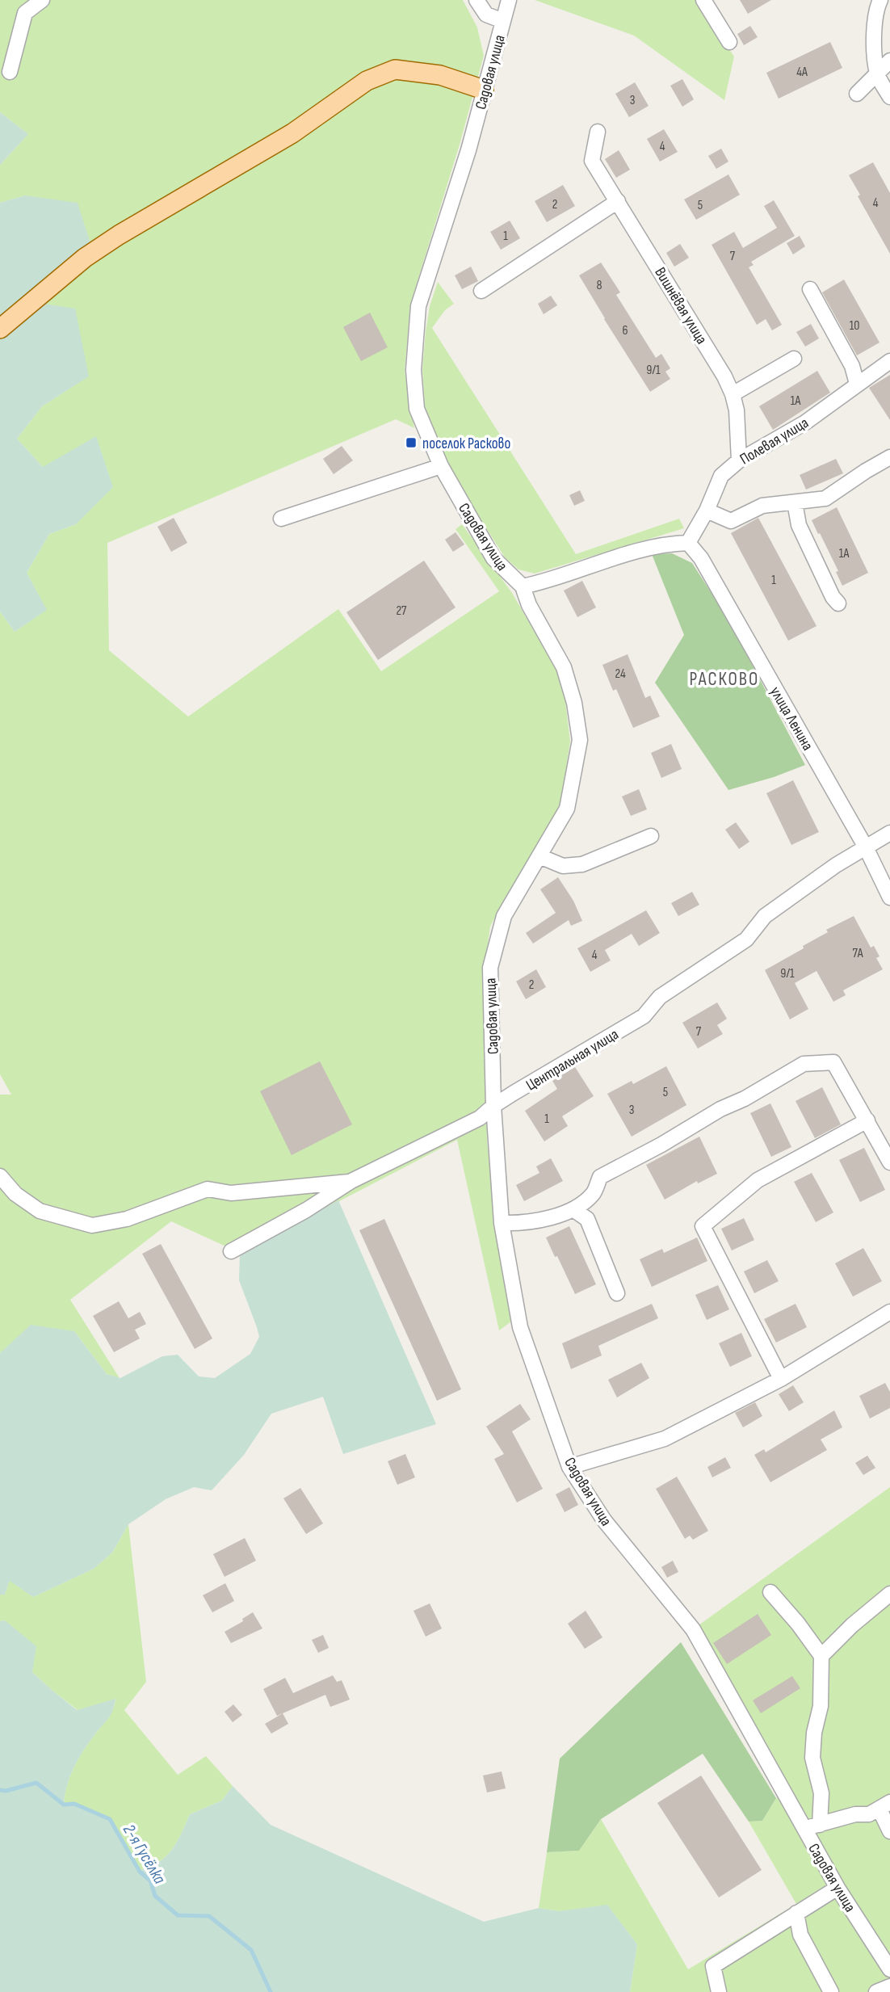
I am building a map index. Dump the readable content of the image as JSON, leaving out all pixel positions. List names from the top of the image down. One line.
{"streets":{"street":["Садовая улица","Вишнёвая улица","Полевая улица","улица Ленина","Центральная улица"]},"crossings":[["Садовая улица","Центральная улица"],["Вишнёвая улица","Полевая улица"],["Полевая улица","улица Ленина"],["улица Ленина","Центральная улица"]],"districts":["РАСКОВО"],"water":["2-я Гусёлка"],"places":{"transit":["поселок Расково"]},"house_numbers":["4А","3","4","4","2","5","1","7","8","10","6","9/1","1А","1А","1","27","24","7А","4","9/1","2","7","5","3","1"]}
